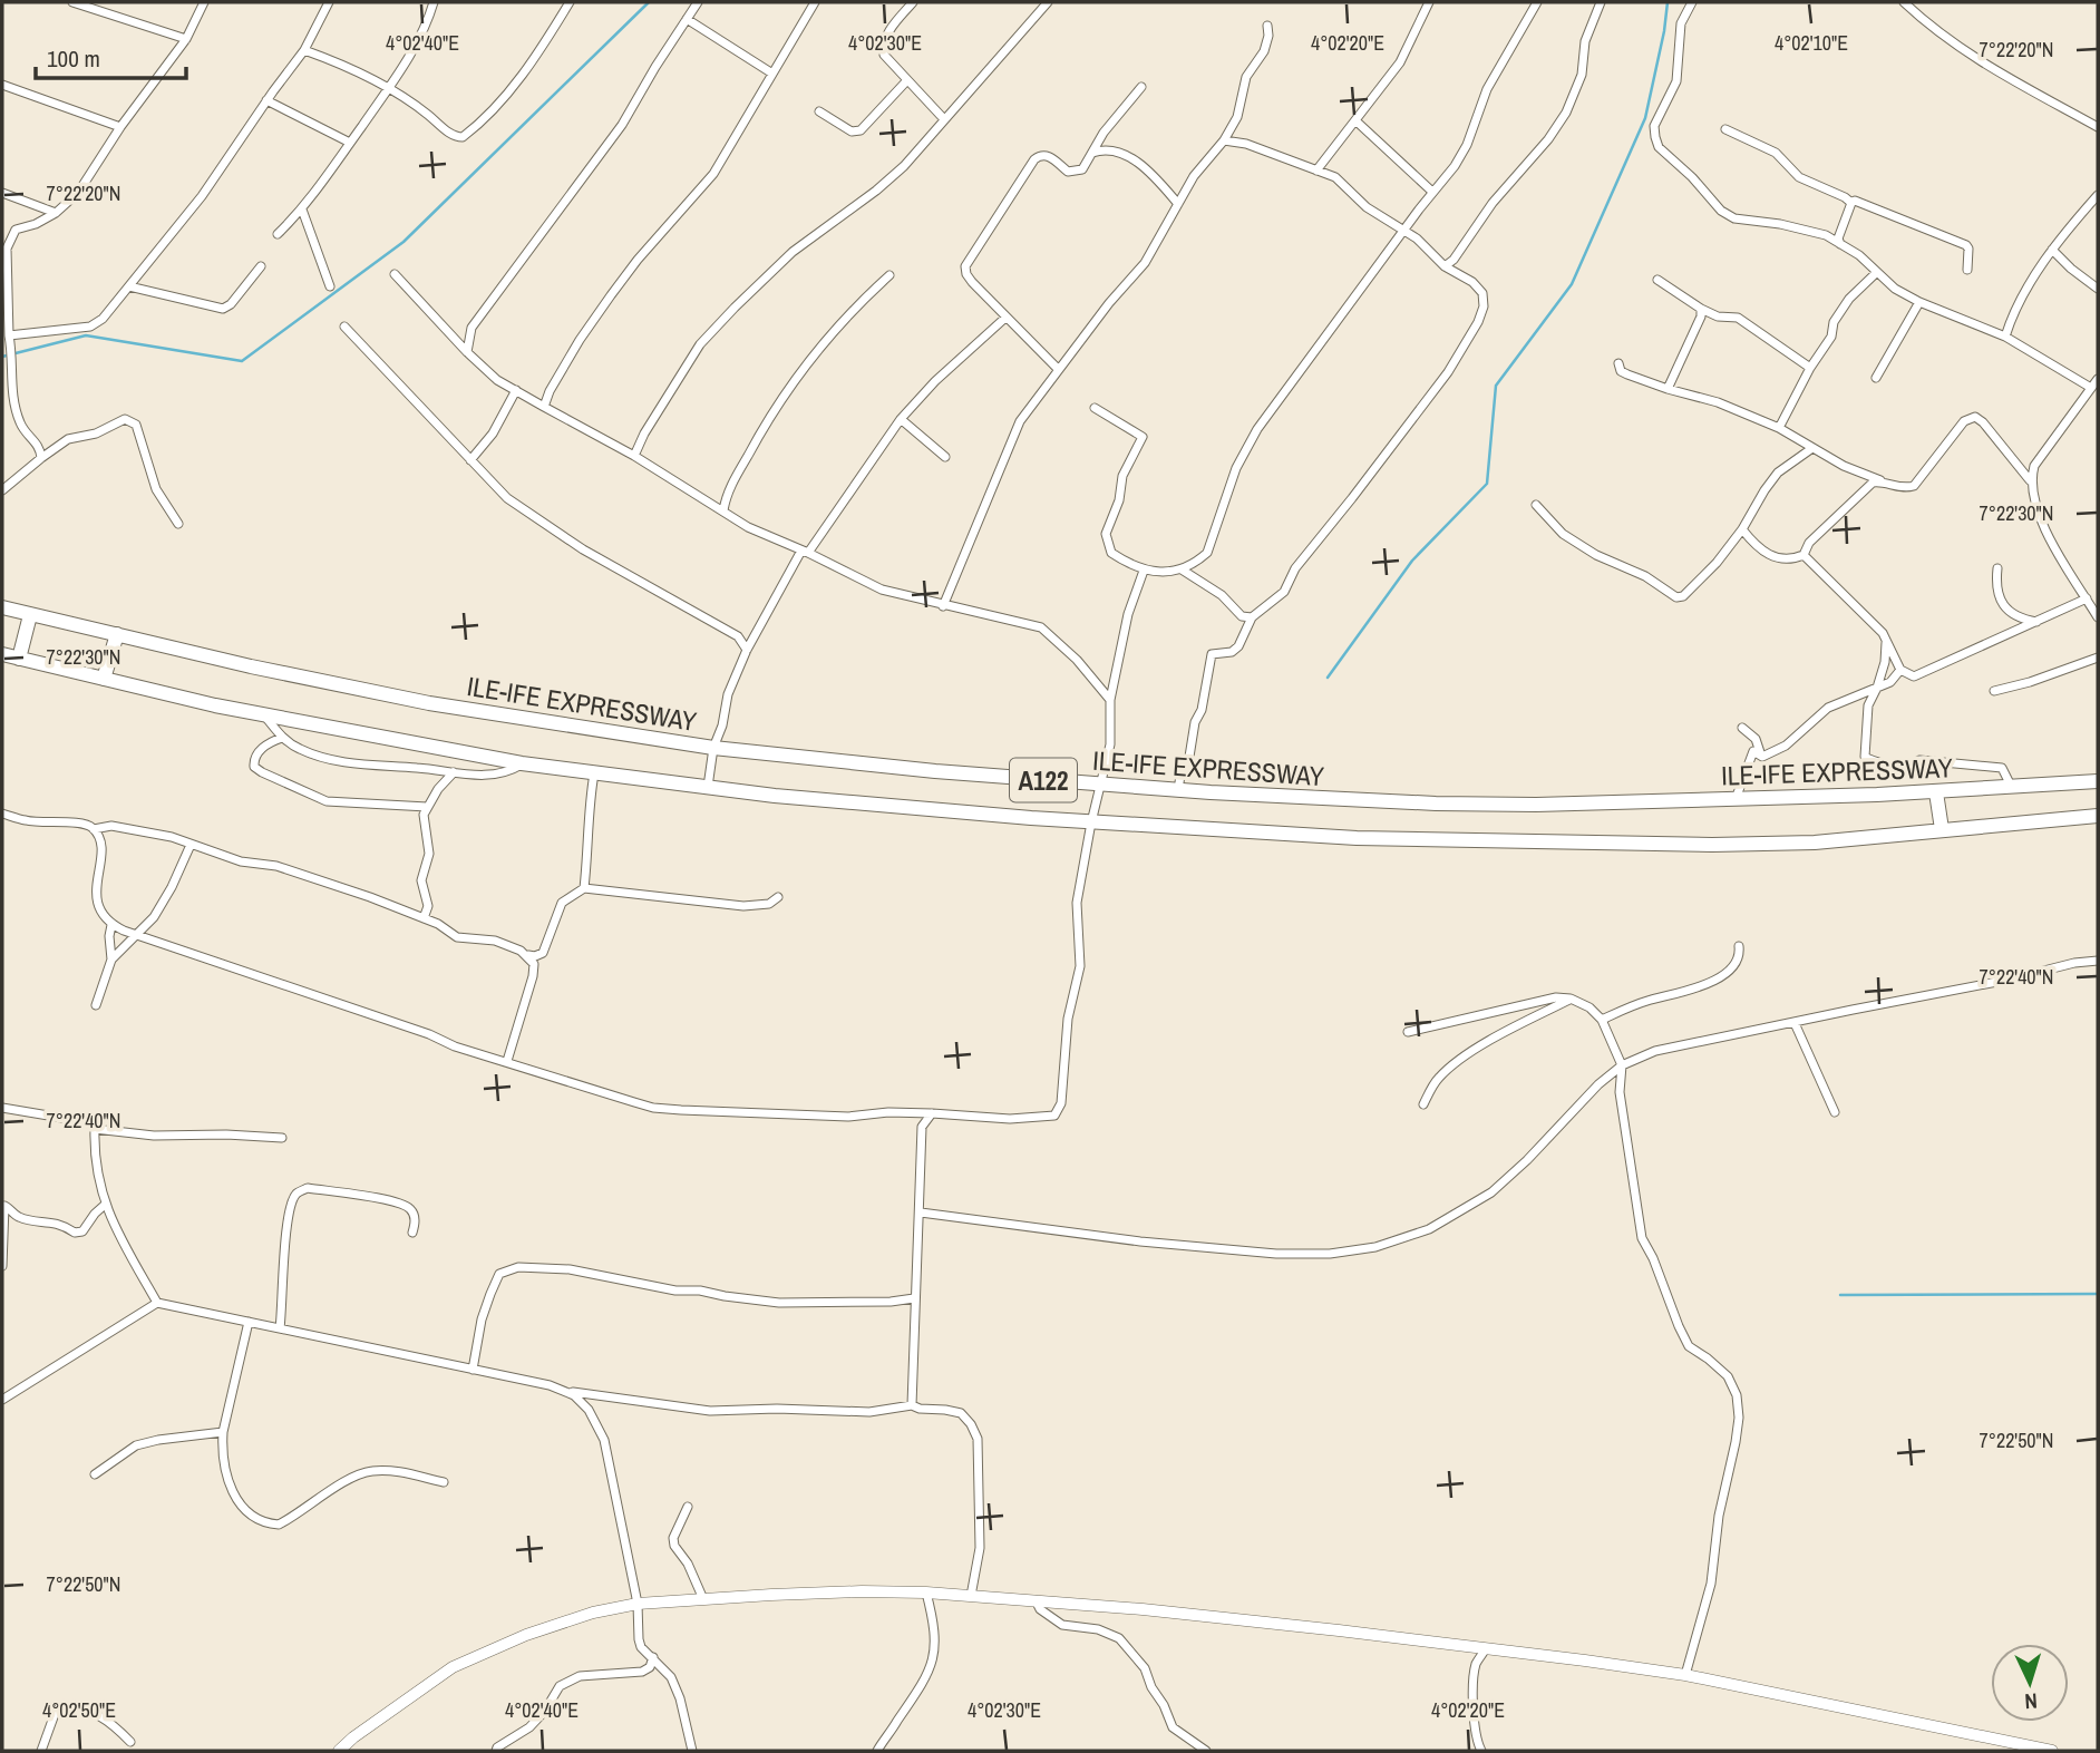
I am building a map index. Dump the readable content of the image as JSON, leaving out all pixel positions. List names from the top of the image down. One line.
{"streets":{"highway":["ILE-IFE EXPRESSWAY","A122"]},"scale_bar":"100 m","north":"bottom","coordinates":["4°02'40\"E","4°02'30\"E","4°02'20\"E","4°02'10\"E","7°22'20\"N","7°22'30\"N","7°22'40\"N","7°22'50\"N","4°02'50\"E"]}
